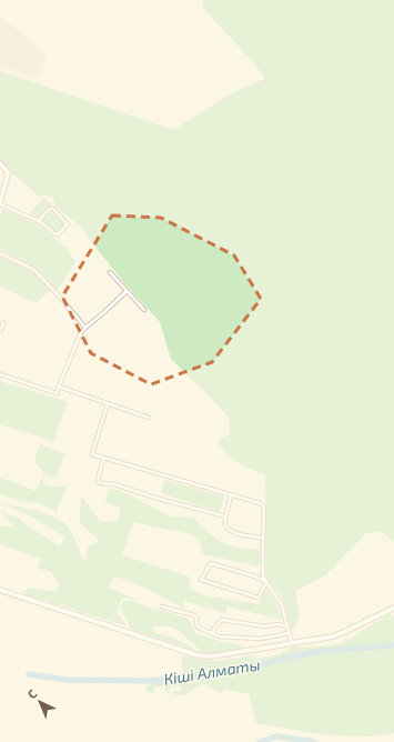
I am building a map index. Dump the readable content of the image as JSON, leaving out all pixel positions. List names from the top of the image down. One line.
{"water":["Кіші Алматы"],"north":"top left"}
